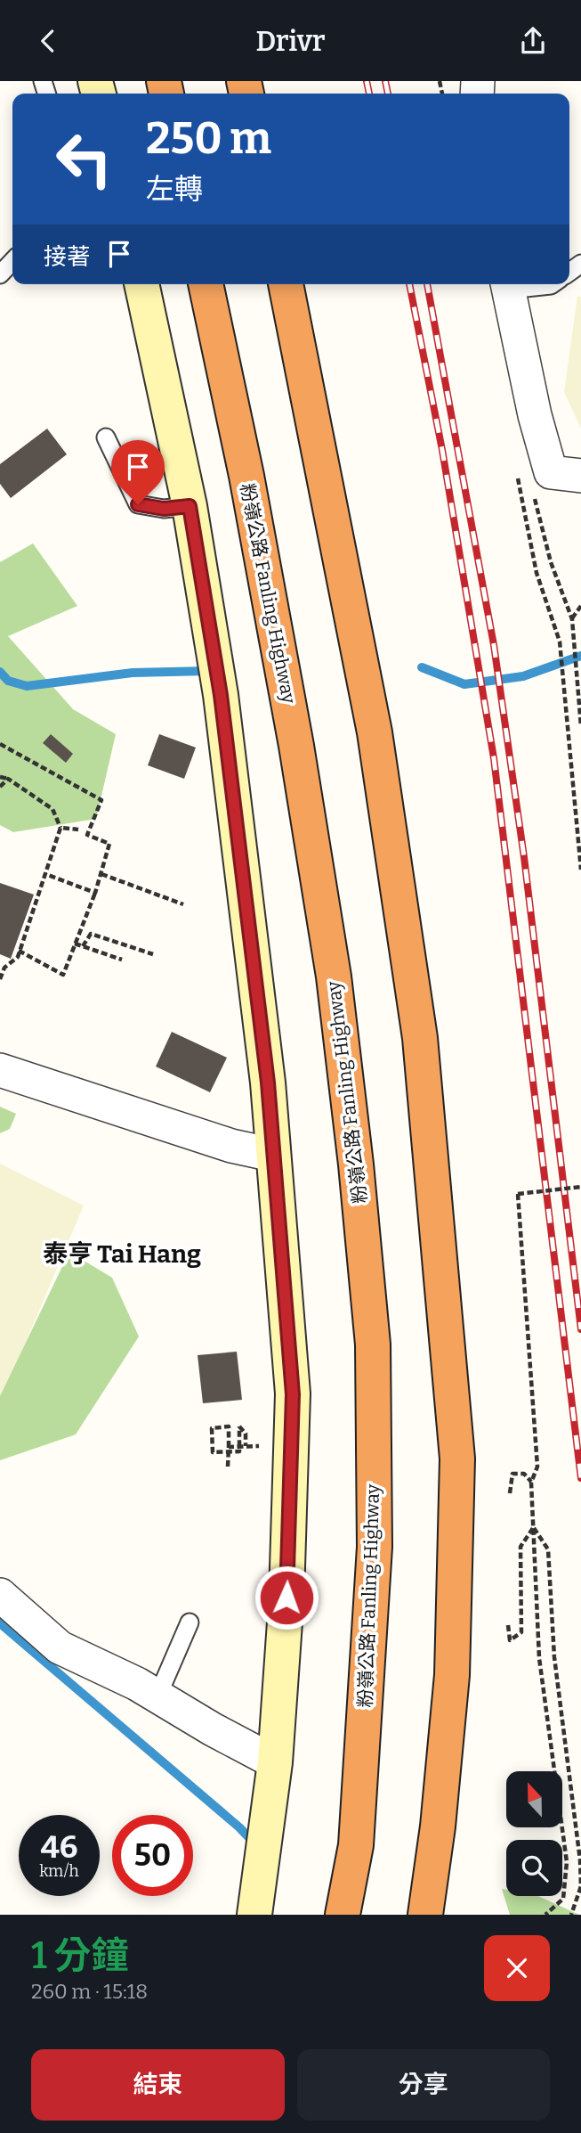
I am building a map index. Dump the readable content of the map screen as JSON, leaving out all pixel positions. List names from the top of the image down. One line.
{"streets":{"highway":["粉嶺公路 Fanling Highway"]},"districts":["泰亨 Tai Hang"],"north":"top","page":{"header":"Drivr","turn":["250 m","左轉"],"then":"接著","speed":"46 km/h","limit":"50","heading":["1 分鐘","260 m · 15:18"],"buttons":["結束","分享"]}}
